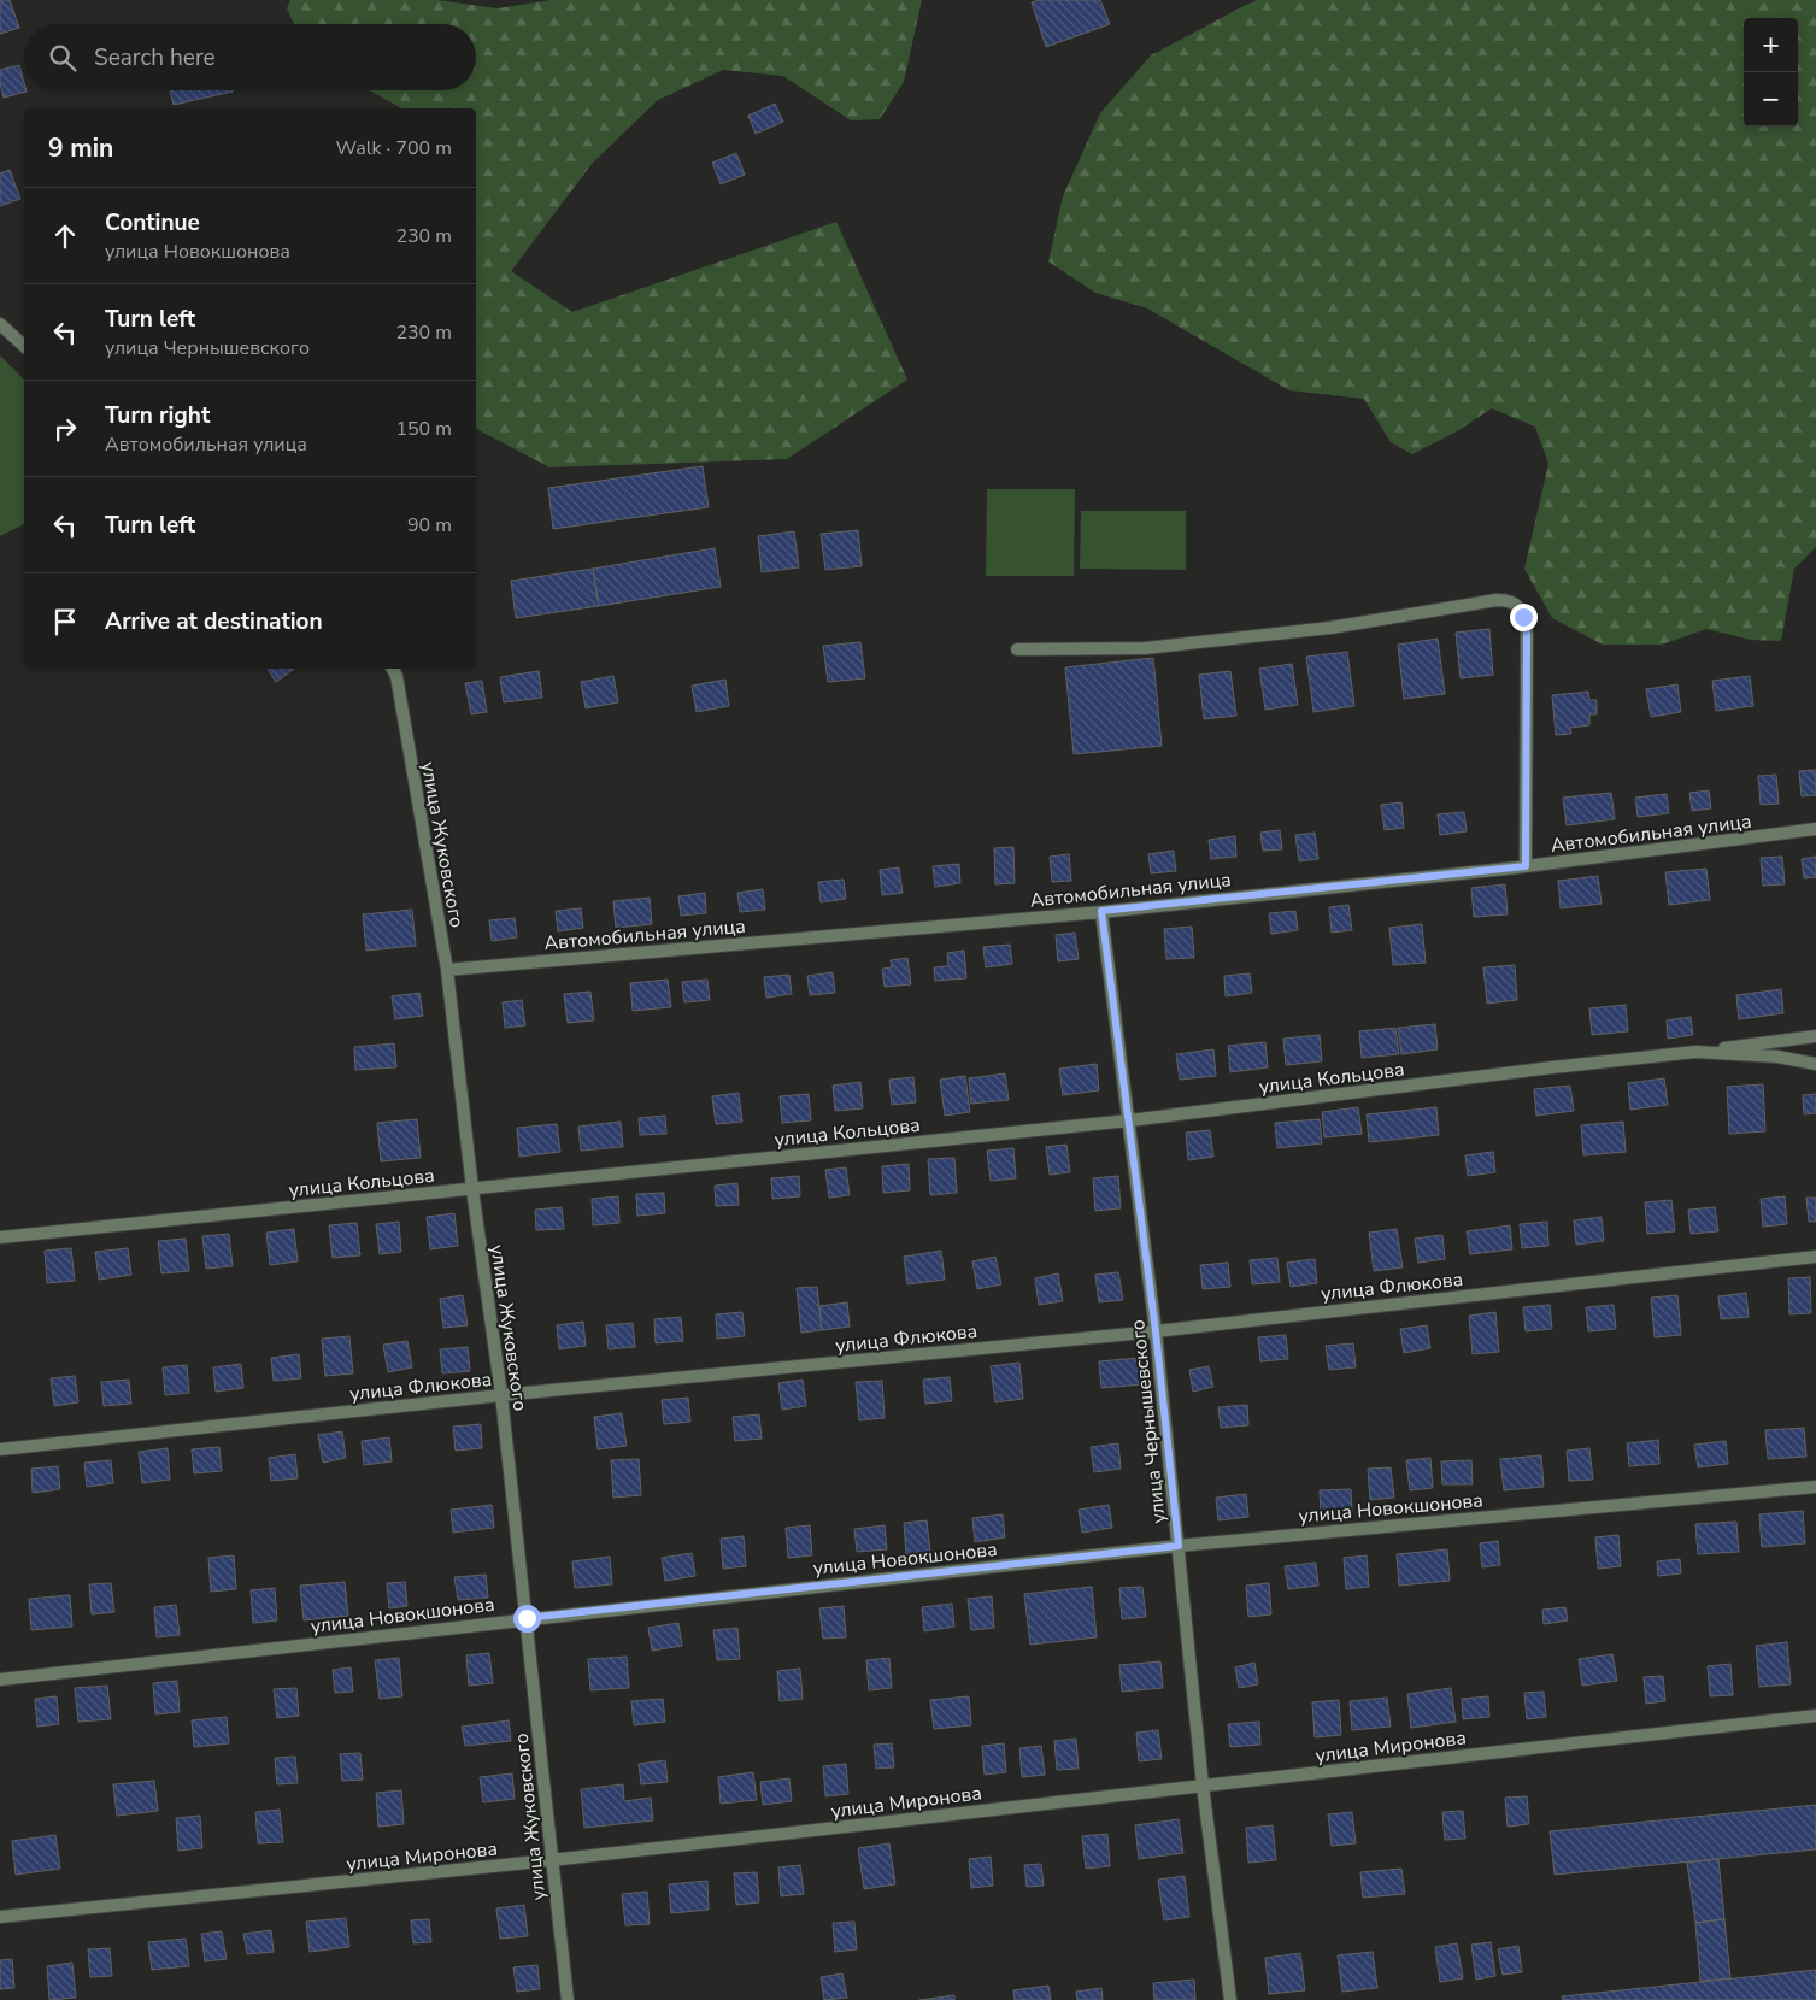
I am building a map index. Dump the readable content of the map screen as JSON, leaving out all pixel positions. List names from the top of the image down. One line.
{"streets":{"street":["Автомобильная улица","улица Жуковского","улица Кольцова","улица Флюкова","улица Чернышевского","улица Новокшонова","улица Миронова"]},"crossings":[["Автомобильная улица","улица Жуковского"],["Автомобильная улица","улица Чернышевского"],["улица Жуковского","улица Кольцова"],["улица Жуковского","улица Флюкова"],["улица Жуковского","улица Новокшонова"],["улица Жуковского","улица Миронова"],["улица Кольцова","улица Чернышевского"],["улица Флюкова","улица Чернышевского"],["улица Чернышевского","улица Новокшонова"],["улица Чернышевского","улица Миронова"]],"page":{"map_buttons":["+","−"],"search":"Search here","heading":["9 min","Walk · 700 m"],"list":[["Continue","улица Новокшонова","230 m"],["Turn left","улица Чернышевского","230 m"],["Turn right","Автомобильная улица","150 m"],["Turn left","90 m"],"Arrive at destination"]}}
